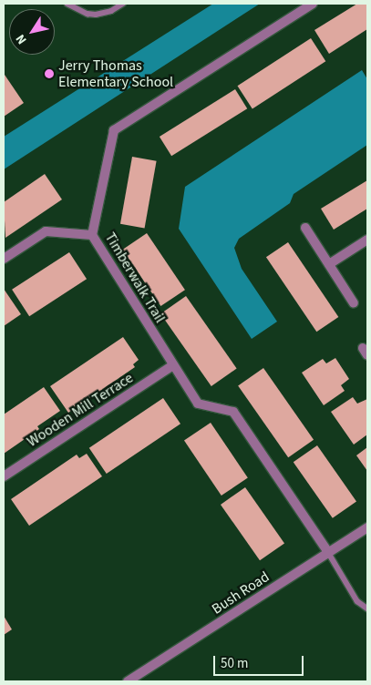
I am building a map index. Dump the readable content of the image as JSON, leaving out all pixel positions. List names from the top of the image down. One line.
{"streets":{"street":["Timberwalk Trail","Wooden Mill Terrace","Bush Road"]},"crossings":[["Timberwalk Trail","Wooden Mill Terrace"],["Timberwalk Trail","Bush Road"]],"places":["Jerry Thomas Elementary School"],"scale_bar":"50 m","north":"bottom left"}
